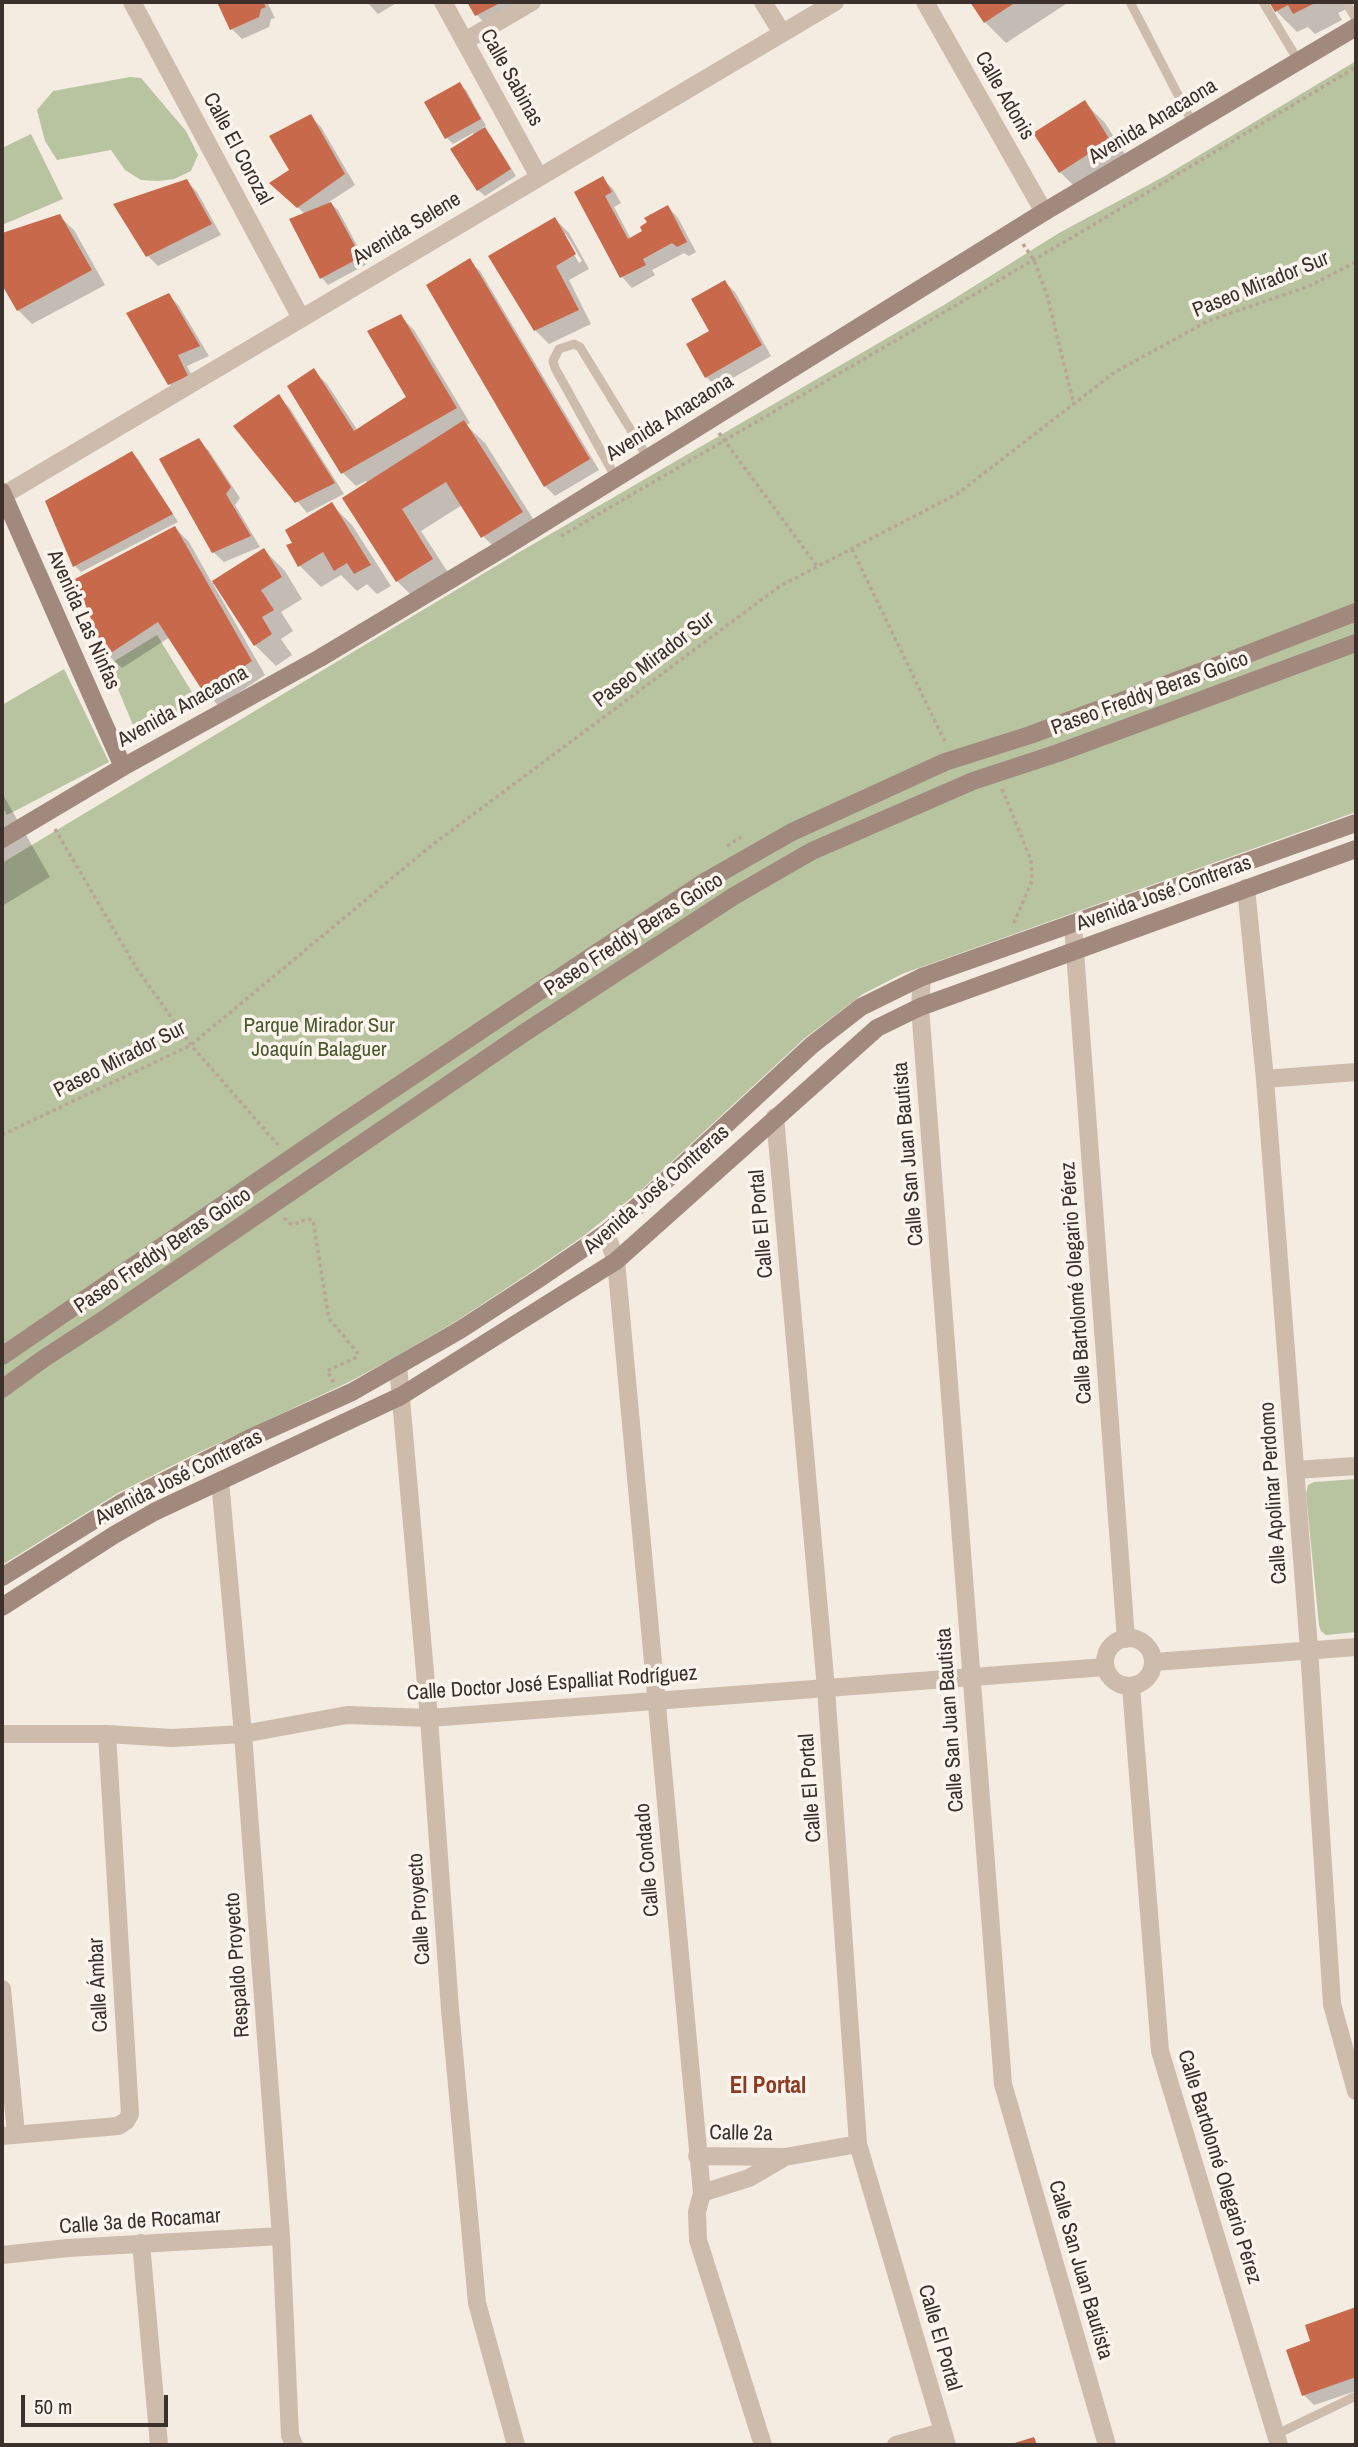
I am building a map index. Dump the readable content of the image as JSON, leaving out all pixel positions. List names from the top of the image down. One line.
{"streets":{"main road":["Avenida Anacaona","Avenida Las Ninfas","Paseo Freddy Beras Goico","Avenida José Contreras"],"street":["Calle Sabinas","Calle Adonis","Calle El Corozal","Avenida Selene","Calle San Juan Bautista","Calle El Portal","Calle Bartolomé Olegario Pérez","Calle Apolinar Perdomo","Calle Doctor José Espalliat Rodríguez","Calle Condado","Calle Proyecto","Respaldo Proyecto","Calle Ámbar","Calle 2a","Calle 3a de Rocamar"],"path":["Paseo Mirador Sur"]},"crossings":[["Calle Sabinas","Avenida Selene"],["Calle Adonis","Avenida Anacaona"],["Avenida Anacaona","Avenida Las Ninfas"],["Calle El Corozal","Avenida Selene"],["Avenida Selene","Avenida Las Ninfas"],["Avenida José Contreras","Calle San Juan Bautista"],["Avenida José Contreras","Calle El Portal"],["Avenida José Contreras","Calle Bartolomé Olegario Pérez"],["Avenida José Contreras","Calle Apolinar Perdomo"],["Avenida José Contreras","Calle Condado"],["Avenida José Contreras","Calle Proyecto"],["Avenida José Contreras","Respaldo Proyecto"],["Calle San Juan Bautista","Calle Doctor José Espalliat Rodríguez"],["Calle El Portal","Calle Doctor José Espalliat Rodríguez"],["Calle El Portal","Calle 2a"],["Calle Bartolomé Olegario Pérez","Calle Doctor José Espalliat Rodríguez"],["Calle Doctor José Espalliat Rodríguez","Calle Condado"],["Calle Doctor José Espalliat Rodríguez","Calle Proyecto"],["Calle Doctor José Espalliat Rodríguez","Respaldo Proyecto"],["Calle Doctor José Espalliat Rodríguez","Calle Ámbar"],["Calle Condado","Calle 2a"],["Respaldo Proyecto","Calle 3a de Rocamar"]],"districts":["El Portal"],"parks":["Parque Mirador Sur Joaquín Balaguer"],"scale_bar":"50 m"}
